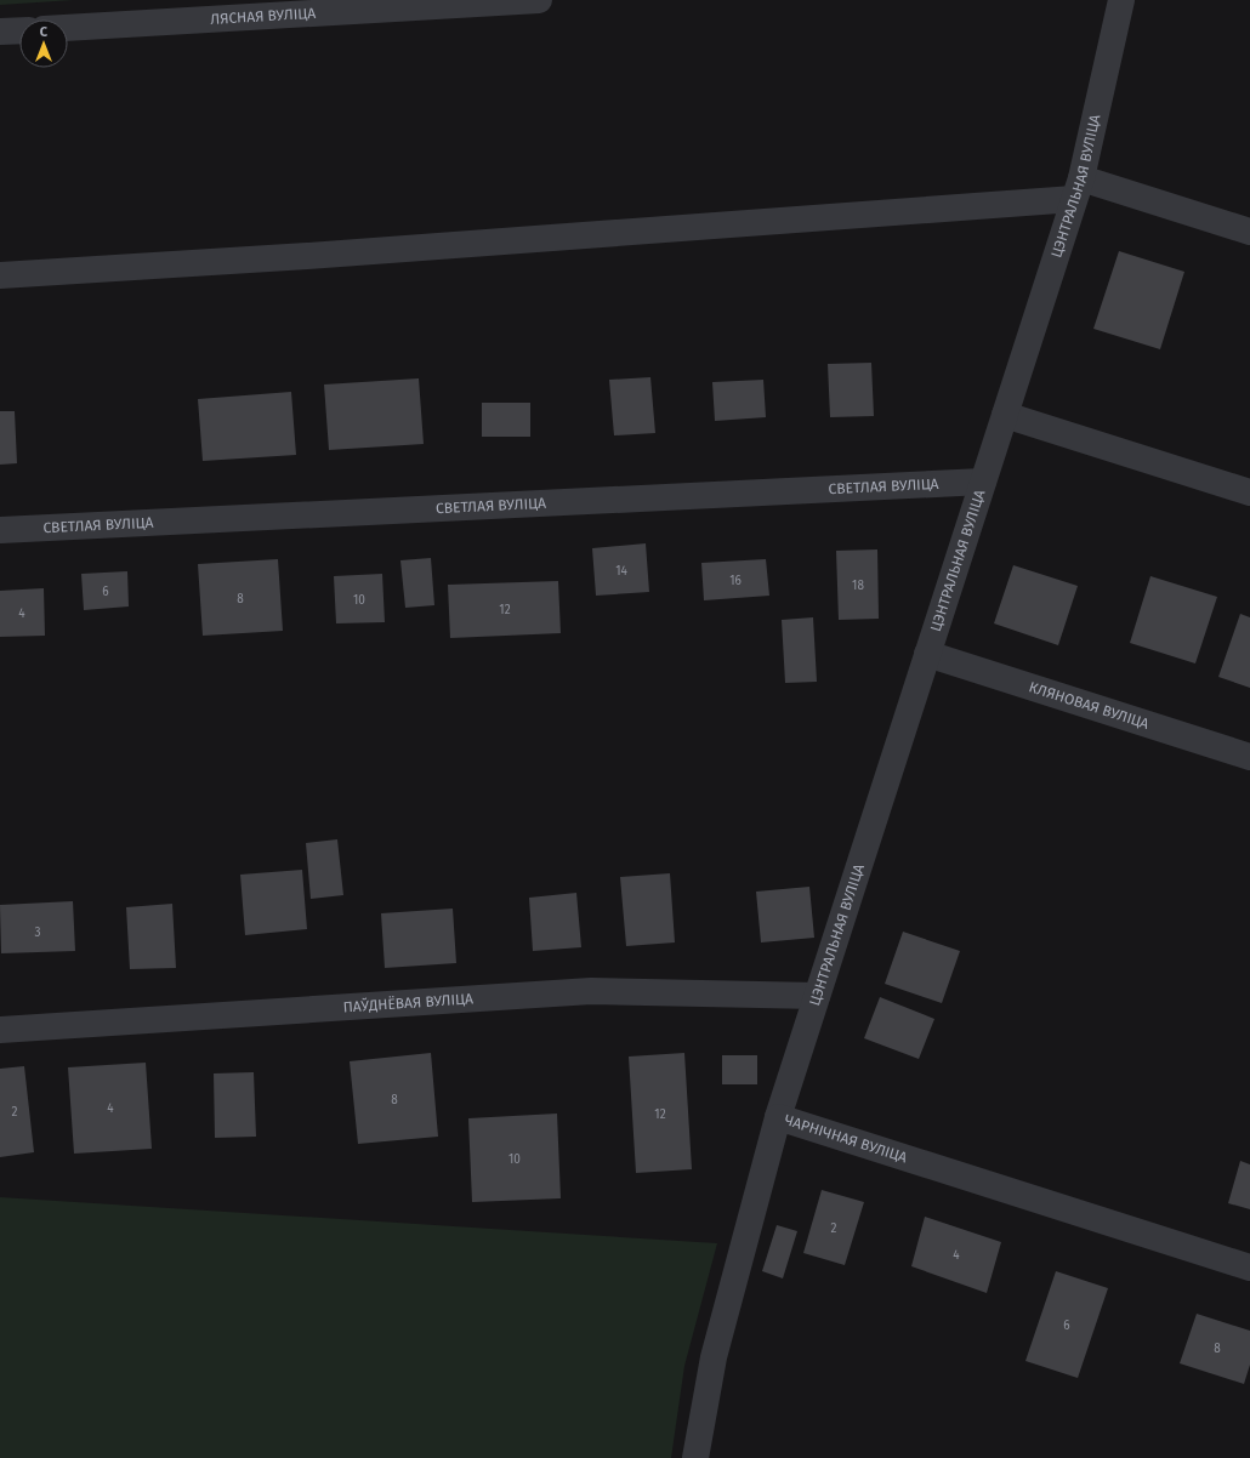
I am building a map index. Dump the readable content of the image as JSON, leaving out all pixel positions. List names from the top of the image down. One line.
{"streets":{"street":["ЛЯСНАЯ ВУЛІЦА","ЦЭНТРАЛЬНАЯ ВУЛІЦА","СВЕТЛАЯ ВУЛІЦА","КЛЯНОВАЯ ВУЛІЦА","ПАЎДНЁВАЯ ВУЛІЦА","ЧАРНІЧНАЯ ВУЛІЦА"]},"crossings":[["ЦЭНТРАЛЬНАЯ ВУЛІЦА","СВЕТЛАЯ ВУЛІЦА"],["ЦЭНТРАЛЬНАЯ ВУЛІЦА","КЛЯНОВАЯ ВУЛІЦА"],["ЦЭНТРАЛЬНАЯ ВУЛІЦА","ПАЎДНЁВАЯ ВУЛІЦА"],["ЦЭНТРАЛЬНАЯ ВУЛІЦА","ЧАРНІЧНАЯ ВУЛІЦА"]],"house_numbers":["14","16","18","6","8","10","12","4","3","8","4","2","12","10","2","4","6","8"],"north":"top"}
